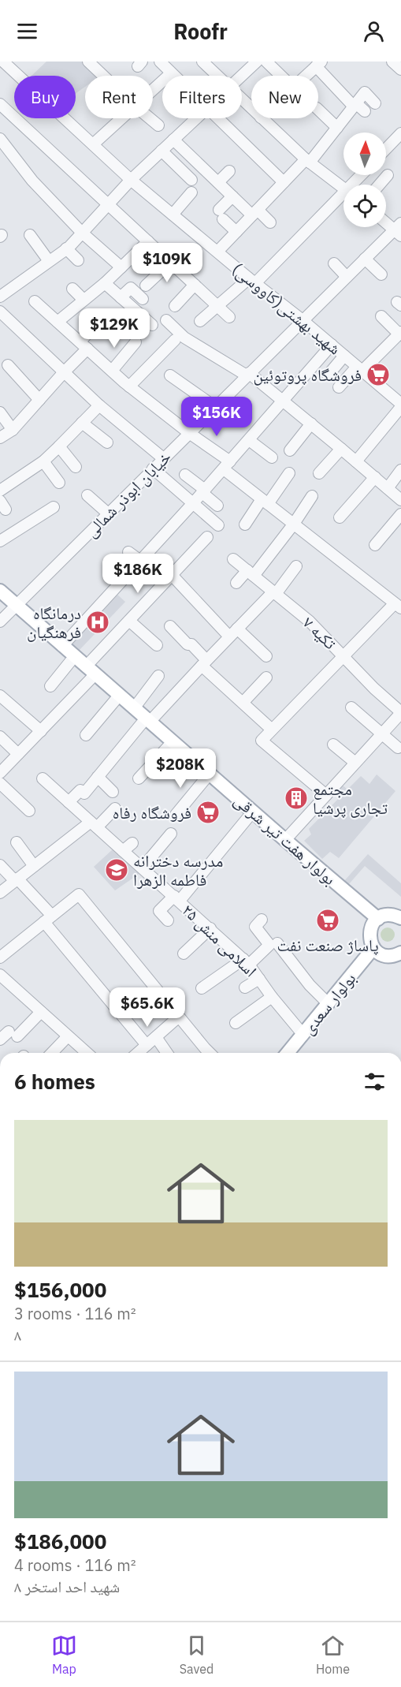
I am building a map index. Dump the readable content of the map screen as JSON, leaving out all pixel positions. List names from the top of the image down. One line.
{"streets":{"main road":["بولوار هفت تیر شرقی","بولوار سعدی"],"street":["شهید بهشتی(کاووسی)","خیابان ابوذر شمالی","تکیه ۷","اسلامی منش ۲۵"]},"crossings":[["شهید بهشتی(کاووسی)","خیابان ابوذر شمالی"],["خیابان ابوذر شمالی","بولوار هفت تیر شرقی"],["اسلامی منش ۲۵","بولوار سعدی"]],"places":{"supermarket":["فروشگاه پروتوئین","فروشگاه رفاه","پاساژ صنعت نفت"],"hospital":["درمانگاه فرهنگیان"],"building":["مجتمع تجاری پرشیا"],"school or university":["مدرسه دخترانه فاطمه الزهرا"]},"north":"top","page":{"header":"Roofr","chip":["Buy","Rent","Filters","New"],"price":["$109K","$129K","$156K","$186K","$208K","$65.6K"],"heading":"6 homes","list":[{"name":"$156,000","note":"3 rooms · 116 m² · ۸"},{"name":"$186,000","note":"4 rooms · 116 m² · شهید احد استخر ۸"}],"tabs":["Map","Saved","Home"]}}
